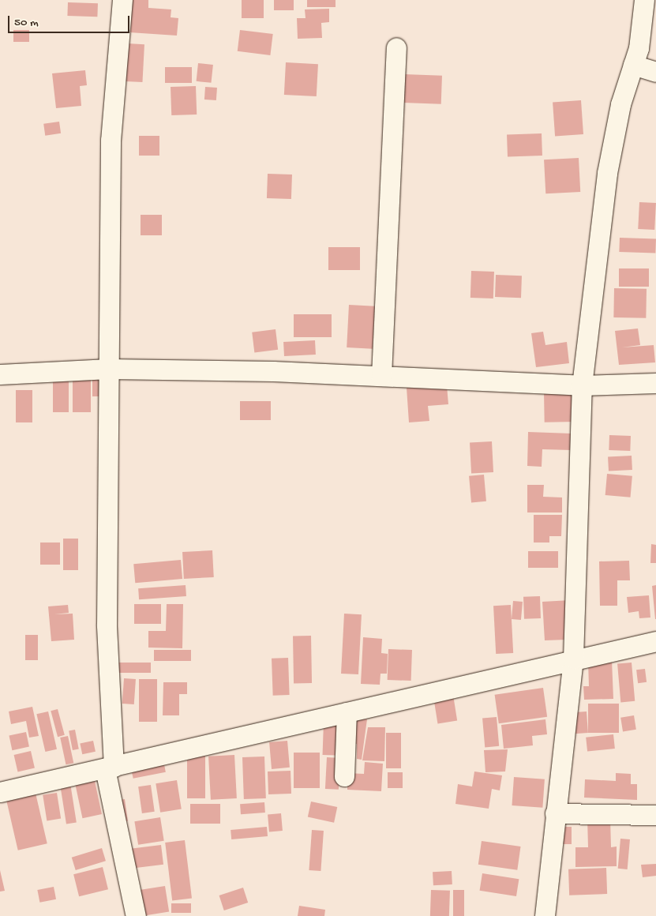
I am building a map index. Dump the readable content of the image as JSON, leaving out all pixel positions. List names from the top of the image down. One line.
{"scale_bar":"50 m"}
